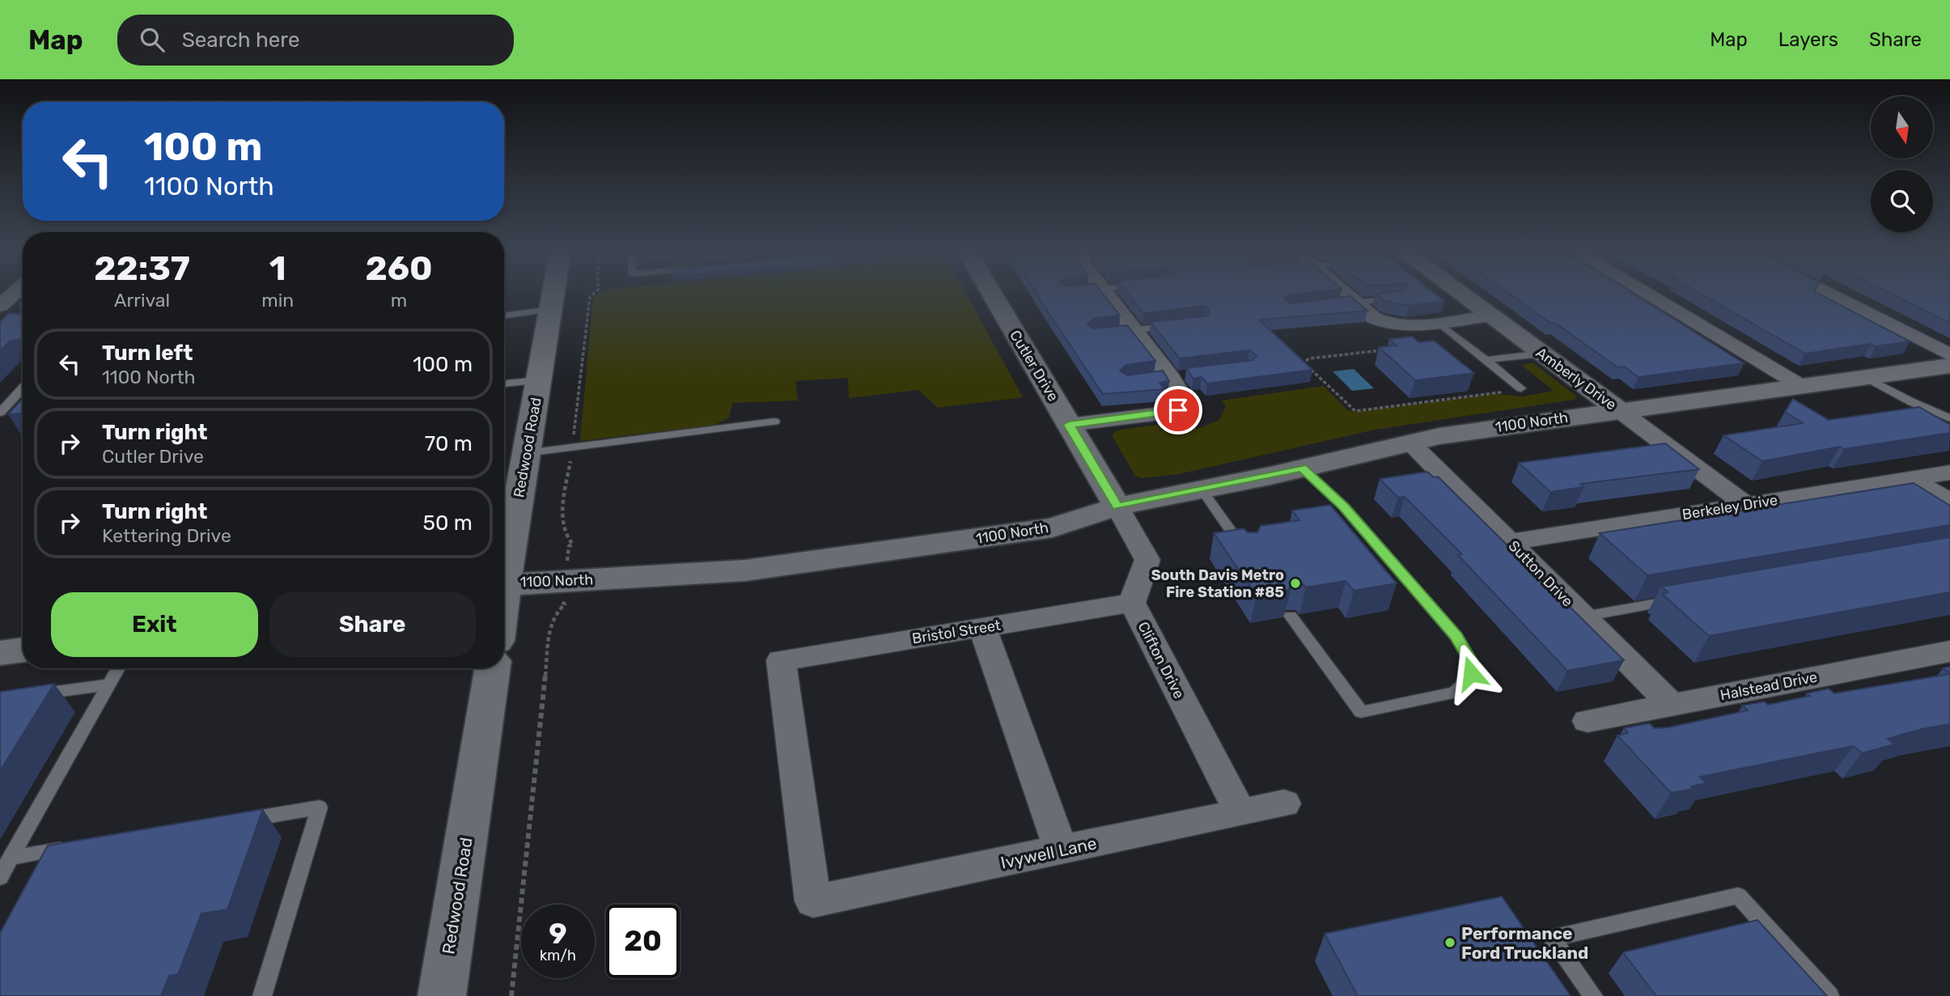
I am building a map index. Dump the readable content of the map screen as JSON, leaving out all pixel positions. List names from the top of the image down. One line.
{"streets":{"street":["Cutler Drive","Amberly Drive","1100 North","Redwood Road","Berkeley Drive","Sutton Drive","Bristol Street","Clifton Drive","Halstead Drive","Ivywell Lane"]},"crossings":[["Cutler Drive","1100 North"],["Amberly Drive","1100 North"],["Amberly Drive","Berkeley Drive"],["1100 North","Sutton Drive"],["Berkeley Drive","Sutton Drive"],["Sutton Drive","Halstead Drive"],["Bristol Street","Clifton Drive"],["Bristol Street","Ivywell Lane"],["Clifton Drive","Ivywell Lane"]],"places":["South Davis Metro Fire Station #85","Performance Ford Truckland"],"north":"bottom","page":{"header":"Map","search":"Search here","nav":["Map","Layers","Share"],"turn":["100 m","1100 North"],"eta":["22:37","Arrival","1","min","260","m"],"list":[{"name":"Turn left","note":"1100 North","value":"100 m"},{"name":"Turn right","note":"Cutler Drive","value":"70 m"},{"name":"Turn right","note":"Kettering Drive","value":"50 m"}],"buttons":["Exit","Share"],"speed":"9 km/h","limit":"20"}}
